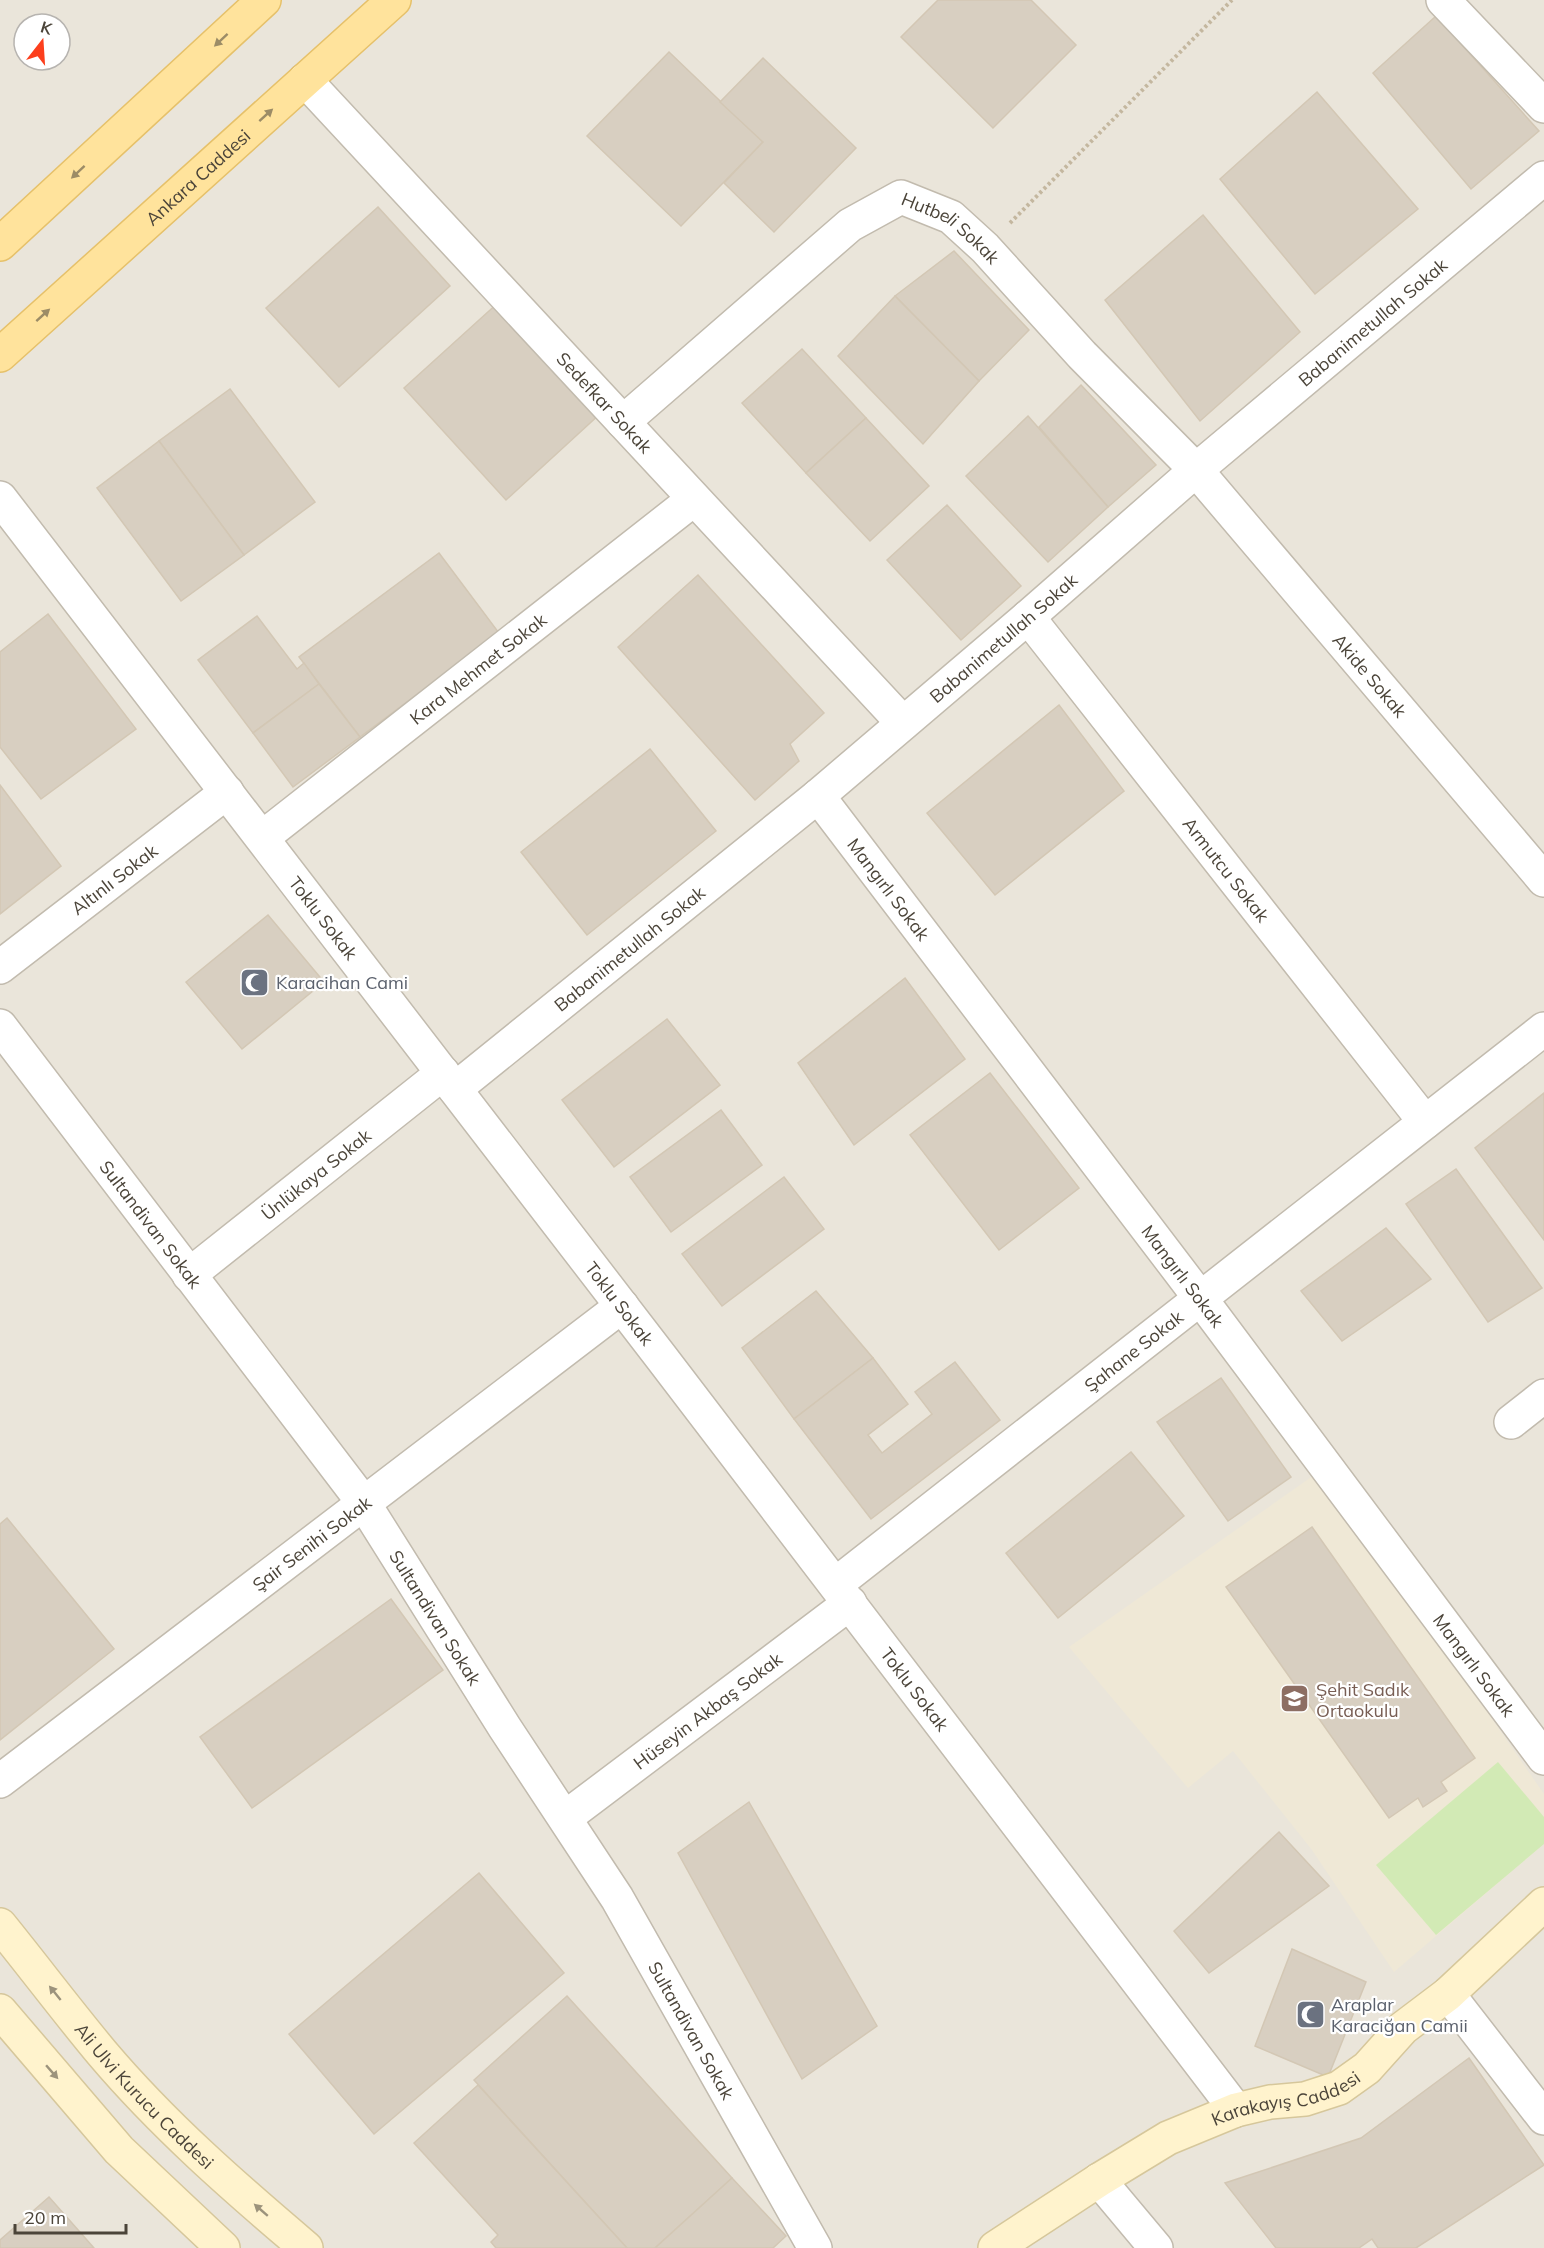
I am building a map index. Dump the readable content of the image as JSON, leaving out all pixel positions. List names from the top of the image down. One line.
{"streets":{"main road":["Ankara Caddesi","Ali Ulvi Kurucu Caddesi","Karakayış Caddesi"],"street":["Hutbeli Sokak","Babanimetullah Sokak","Sedefkar Sokak","Kara Mehmet Sokak","Akide Sokak","Armutcu Sokak","Altınlı Sokak","Mangırlı Sokak","Toklu Sokak","Ünlükaya Sokak","Sultandivan Sokak","Şahane Sokak","Şair Senihi Sokak","Hüseyin Akbaş Sokak"]},"crossings":[["Ankara Caddesi","Sedefkar Sokak"],["Hutbeli Sokak","Babanimetullah Sokak"],["Hutbeli Sokak","Sedefkar Sokak"],["Hutbeli Sokak","Akide Sokak"],["Babanimetullah Sokak","Sedefkar Sokak"],["Babanimetullah Sokak","Akide Sokak"],["Babanimetullah Sokak","Armutcu Sokak"],["Babanimetullah Sokak","Mangırlı Sokak"],["Babanimetullah Sokak","Toklu Sokak"],["Babanimetullah Sokak","Ünlükaya Sokak"],["Sedefkar Sokak","Kara Mehmet Sokak"],["Kara Mehmet Sokak","Toklu Sokak"],["Armutcu Sokak","Şahane Sokak"],["Altınlı Sokak","Toklu Sokak"],["Mangırlı Sokak","Şahane Sokak"],["Toklu Sokak","Ünlükaya Sokak"],["Toklu Sokak","Şahane Sokak"],["Toklu Sokak","Şair Senihi Sokak"],["Toklu Sokak","Hüseyin Akbaş Sokak"],["Toklu Sokak","Karakayış Caddesi"],["Ünlükaya Sokak","Sultandivan Sokak"],["Sultandivan Sokak","Şair Senihi Sokak"],["Sultandivan Sokak","Hüseyin Akbaş Sokak"],["Şahane Sokak","Hüseyin Akbaş Sokak"]],"places":{"mosque":["Karacihan Cami","Araplar Karaciğan Camii"],"school or university":["Şehit Sadık Ortaokulu"]},"scale_bar":"20 m","north":"top"}
